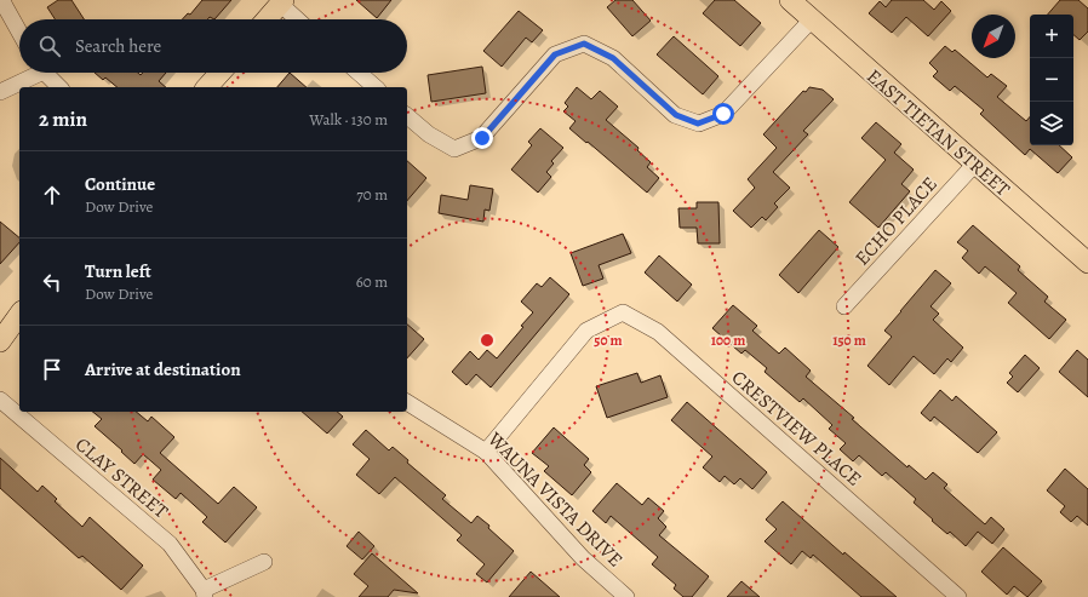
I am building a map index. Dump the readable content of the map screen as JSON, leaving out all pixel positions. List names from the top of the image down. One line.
{"streets":{"main road":["EAST TIETAN STREET"],"street":["ECHO PLACE","CRESTVIEW PLACE","CLAY STREET","WAUNA VISTA DRIVE"]},"crossings":[["EAST TIETAN STREET","ECHO PLACE"],["CRESTVIEW PLACE","WAUNA VISTA DRIVE"]],"north":"bottom left","page":{"map_buttons":["+","−"],"search":"Search here","heading":["2 min","Walk · 130 m"],"list":[["Continue","Dow Drive","70 m"],["Turn left","Dow Drive","60 m"],"Arrive at destination"]},"rings":["50 m","100 m","150 m"]}
